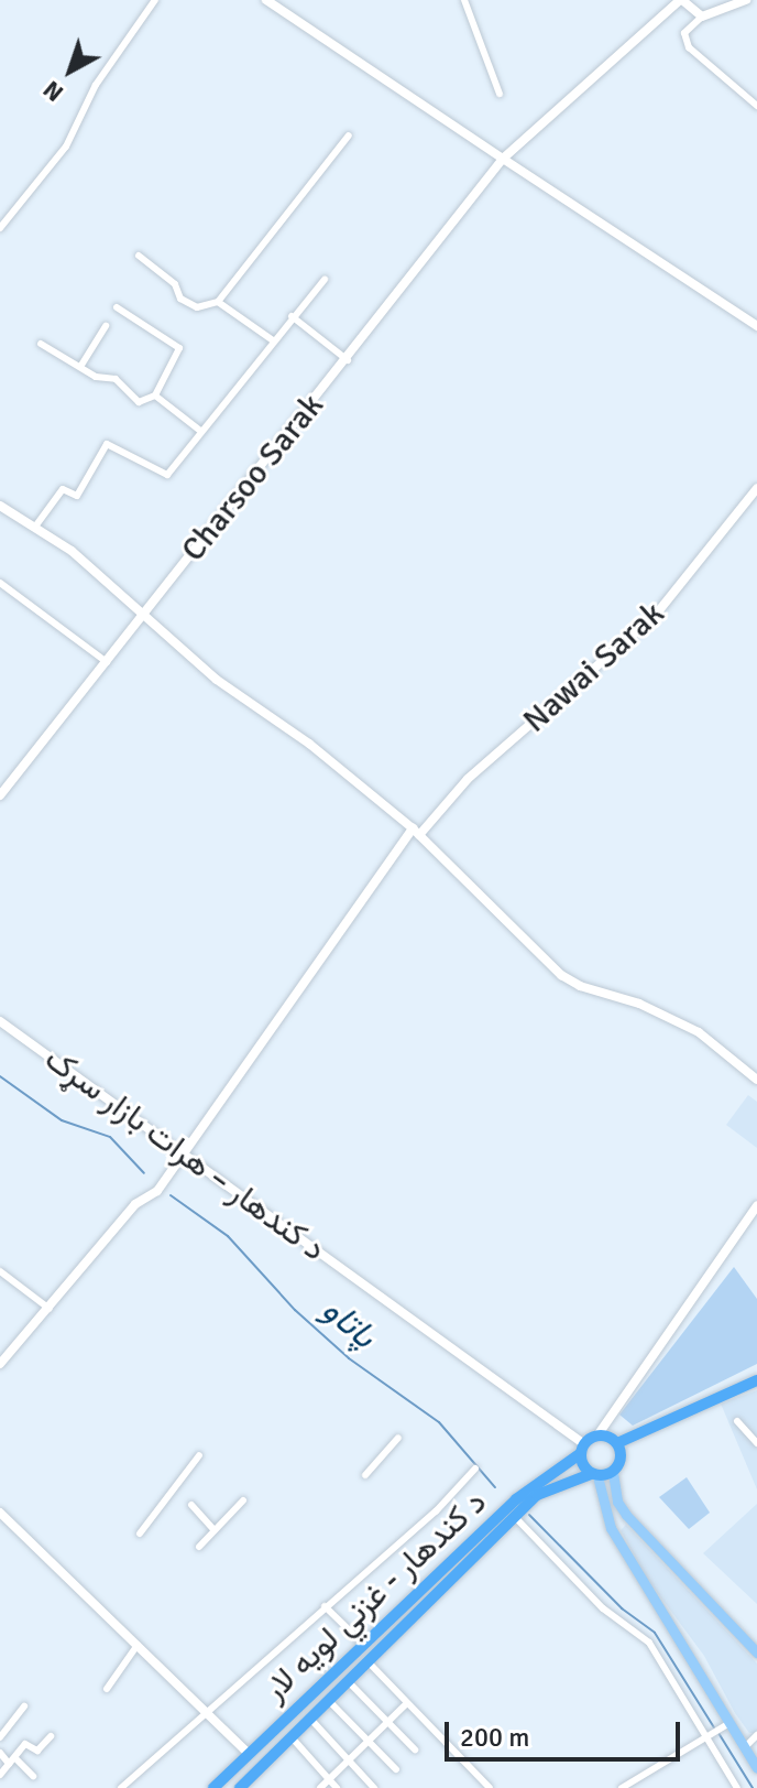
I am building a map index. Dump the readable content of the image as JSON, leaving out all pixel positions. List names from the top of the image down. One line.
{"streets":{"highway":["د کندهار - غزني لويه لار"],"street":["Charsoo Sarak","Nawai Sarak","د کندهار – هرات بازار سړک"]},"crossings":[["Nawai Sarak","د کندهار – هرات بازار سړک"],["د کندهار – هرات بازار سړک","د کندهار - غزني لويه لار"]],"water":["پاتاو"],"scale_bar":"200 m","north":"bottom left"}
